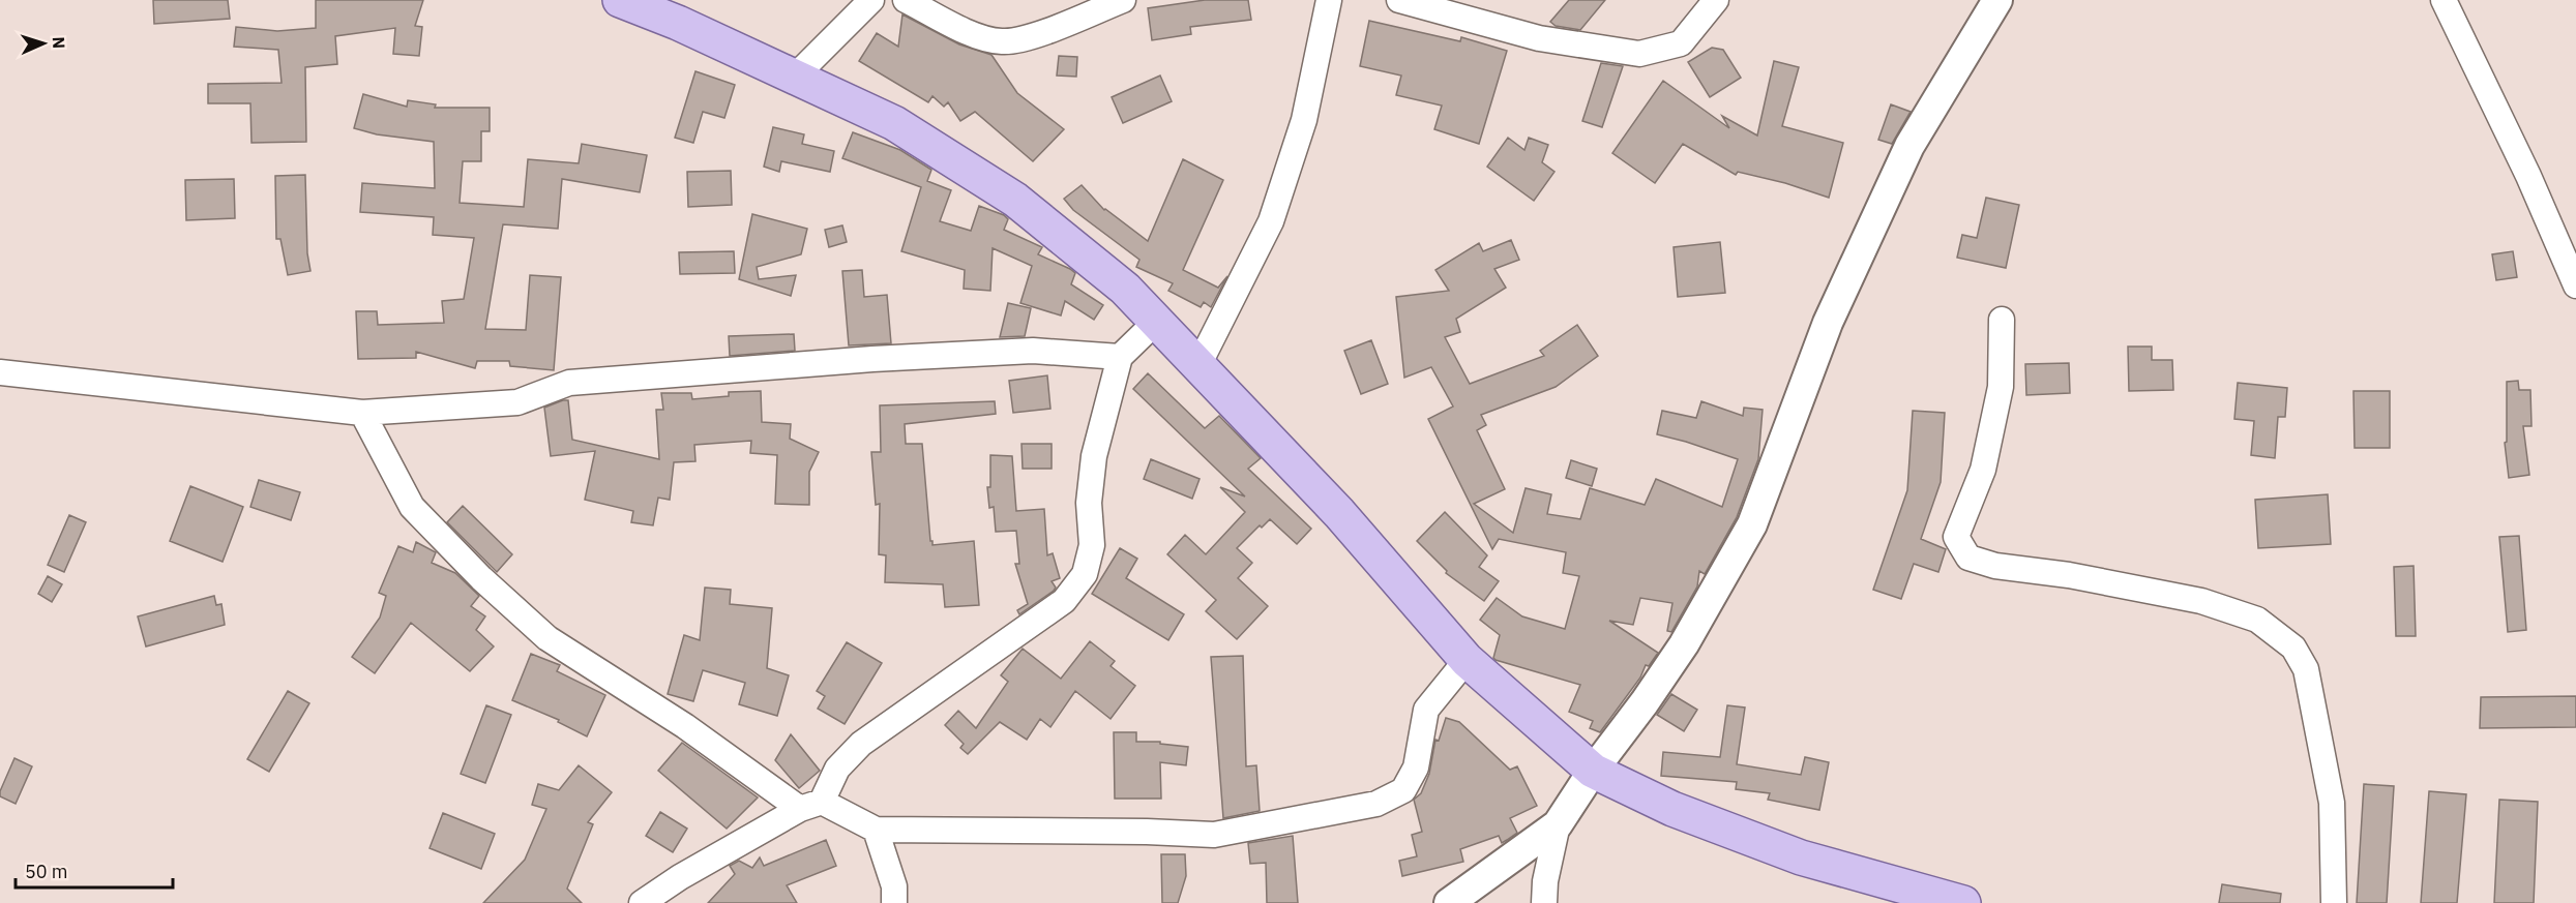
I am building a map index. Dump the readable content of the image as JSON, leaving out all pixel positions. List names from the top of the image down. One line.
{"scale_bar":"50 m","north":"right"}
